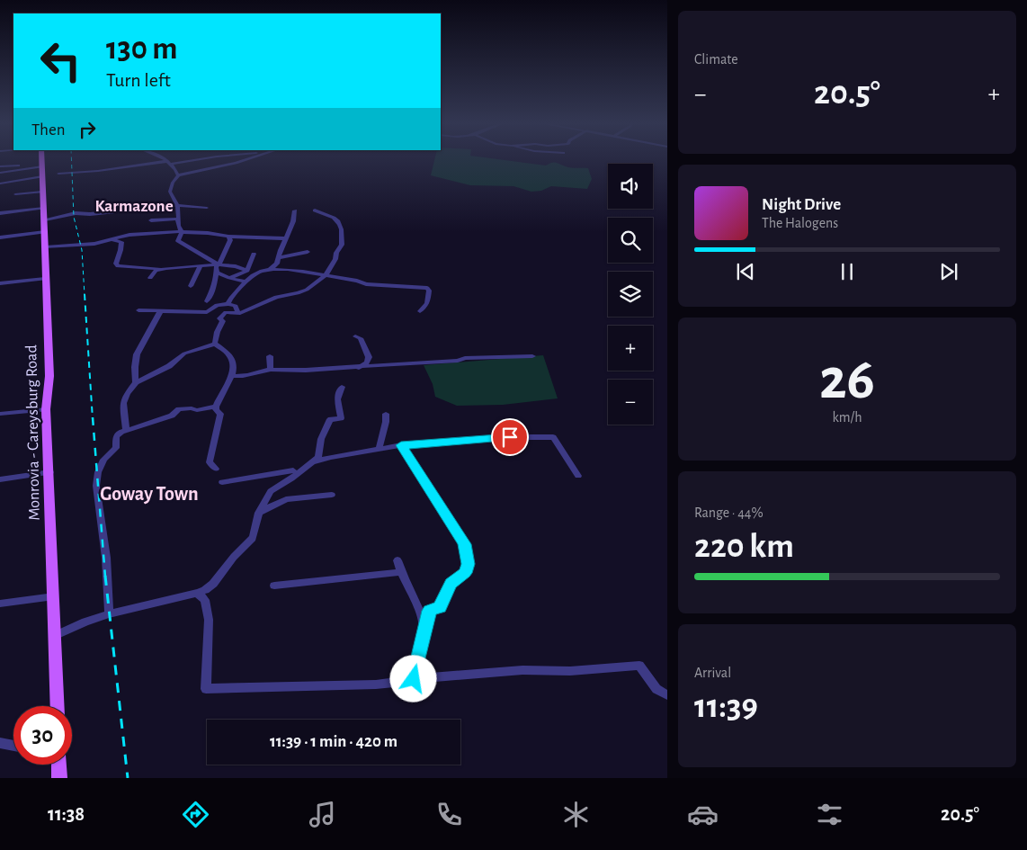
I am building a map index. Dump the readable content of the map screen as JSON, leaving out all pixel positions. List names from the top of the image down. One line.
{"streets":{"main road":["Monrovia - Careysburg Road"]},"districts":["Karmazone","Goway Town"],"page":{"tile":["Climate",["26","km/h"],["Range · 44%","220 km"],["Arrival","11:39"]],"turn":["130 m","Turn left"],"heat":["−","20.5°","+"],"then":"Then","map_buttons":["+","−"],"song":["Night Drive","The Halogens"],"limit":"30","trip":"11:39 · 1 min · 420 m","tabs":["11:38","20.5°"]}}
